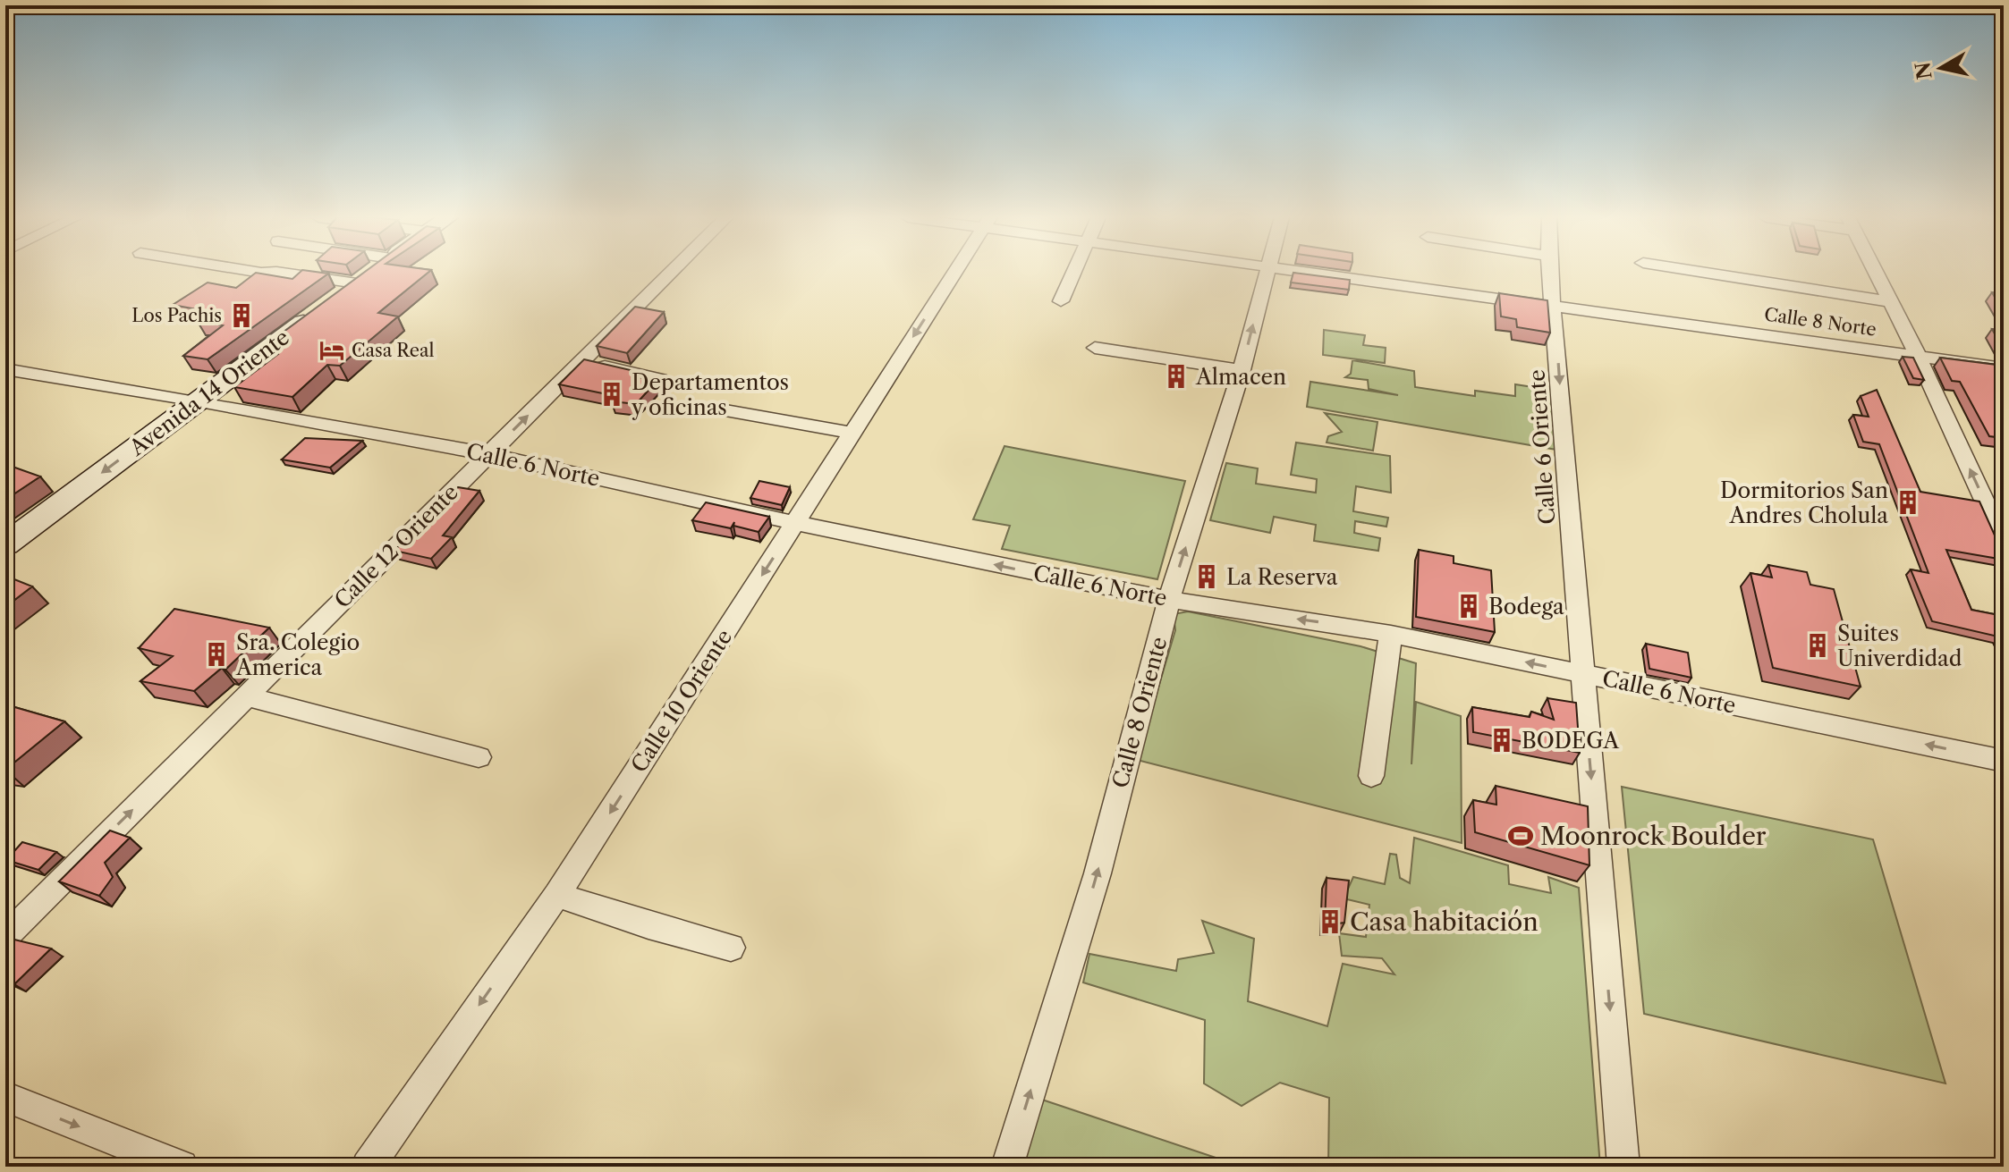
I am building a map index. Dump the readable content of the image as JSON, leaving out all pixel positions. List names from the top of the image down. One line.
{"streets":{"main road":["Avenida 14 Oriente"],"street":["Calle 8 Norte","Calle 6 Oriente","Calle 6 Norte","Calle 12 Oriente","Calle 10 Oriente","Calle 8 Oriente"]},"crossings":[["Calle 8 Norte","Calle 6 Oriente"],["Avenida 14 Oriente","Calle 6 Norte"],["Calle 6 Oriente","Calle 6 Norte"],["Calle 6 Norte","Calle 12 Oriente"],["Calle 6 Norte","Calle 10 Oriente"],["Calle 6 Norte","Calle 8 Oriente"]],"one_way":["Avenida 14 Oriente","Calle 6 Oriente","Calle 6 Norte","Calle 12 Oriente","Calle 10 Oriente","Calle 8 Oriente"],"places":{"building":["Los Pachis","Almacen","Departamentos y oficinas","Dormitorios San Andres Cholula","La Reserva","Bodega","Suites Univerdidad","Sra. Colegio America","BODEGA","Casa habitación"],"hotel":["Casa Real"],"sports":["Moonrock Boulder"]},"north":"left"}
